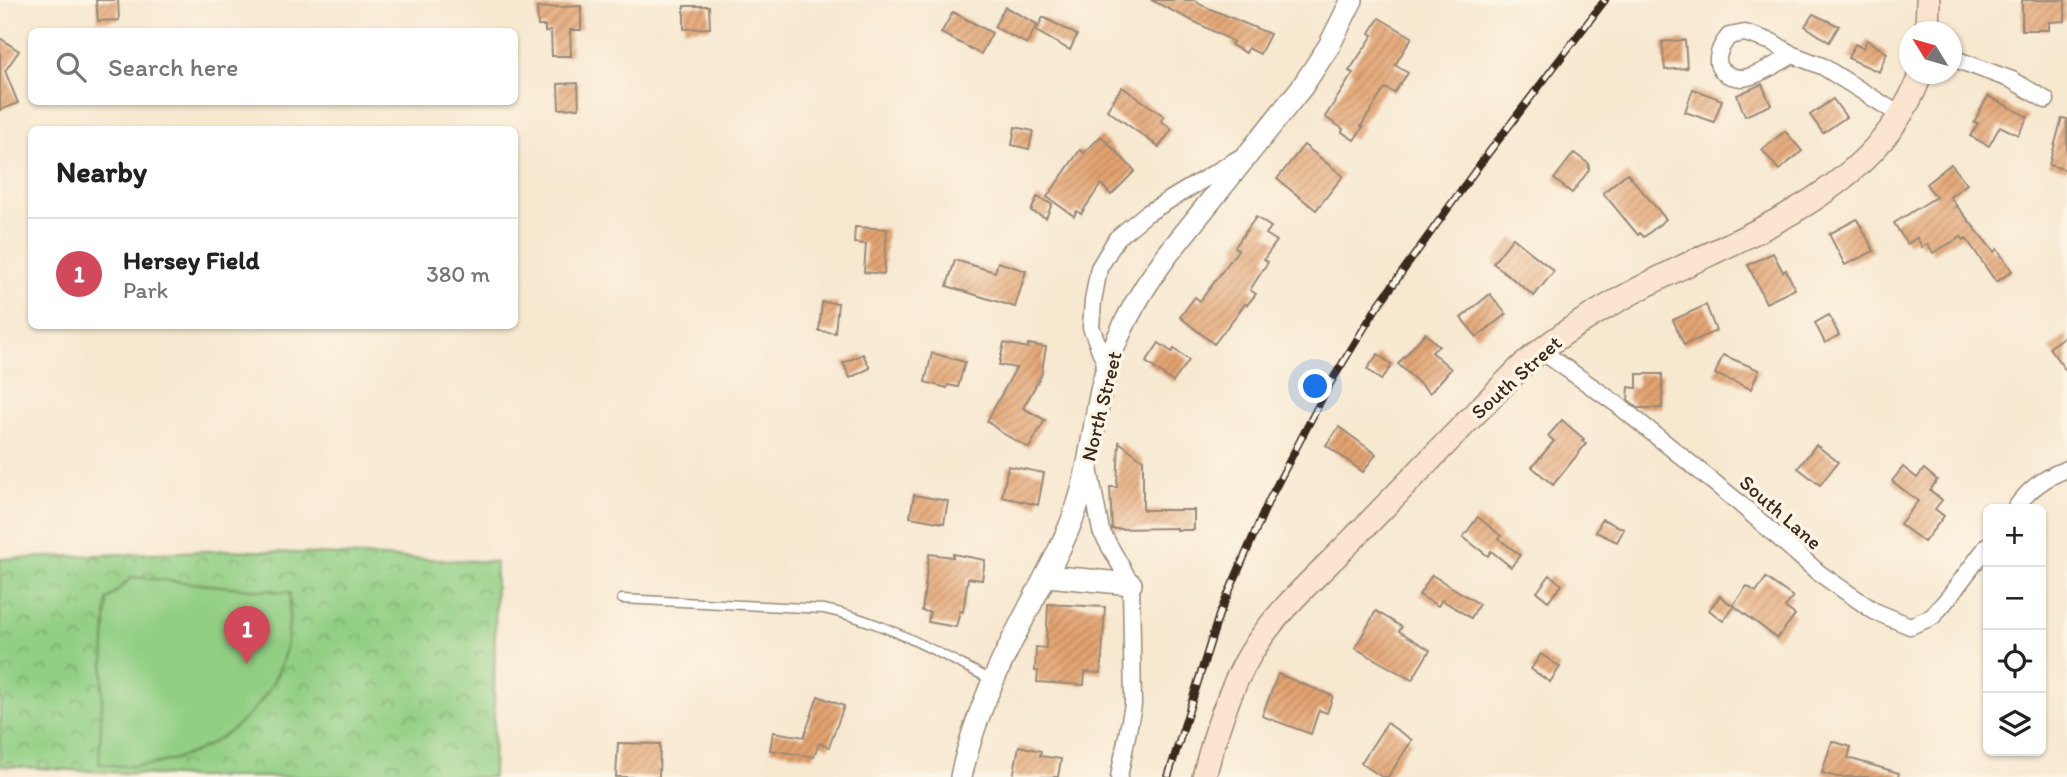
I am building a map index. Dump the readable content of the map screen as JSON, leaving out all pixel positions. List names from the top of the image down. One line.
{"streets":{"main road":["South Street"],"street":["North Street","South Lane"]},"crossings":[["South Street","South Lane"]],"north":"top left","page":{"search":"Search here","heading":"Nearby","list":[{"mark":"1","name":"Hersey Field","note":"Park","value":"380 m"}],"map_buttons":["+","−"],"pins":"1"}}
